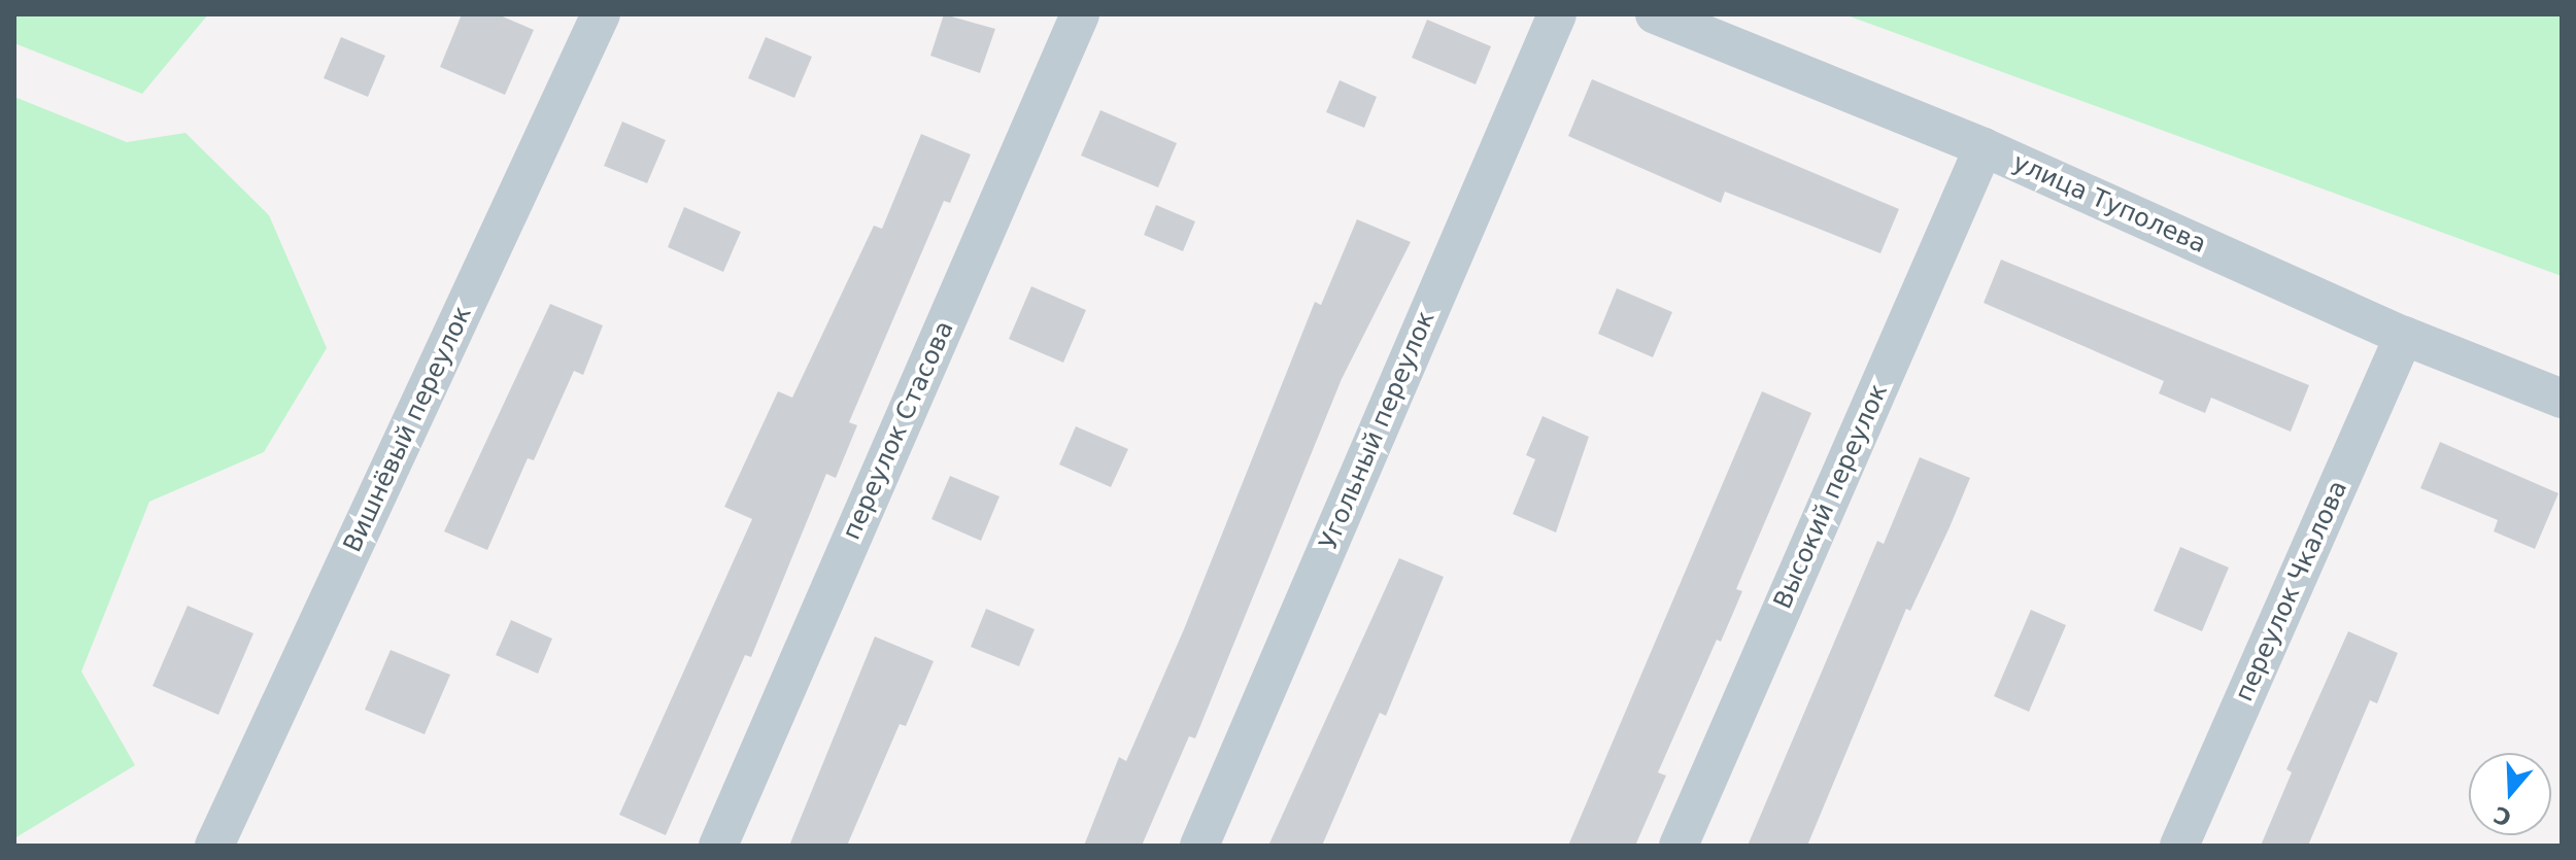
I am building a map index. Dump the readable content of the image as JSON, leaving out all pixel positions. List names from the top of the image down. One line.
{"streets":{"street":["улица Туполева","Вишнёвый переулок","переулок Стасова","Угольный переулок","Высокий переулок","переулок Чкалова"]},"crossings":[["улица Туполева","Высокий переулок"],["улица Туполева","переулок Чкалова"]],"north":"bottom"}
